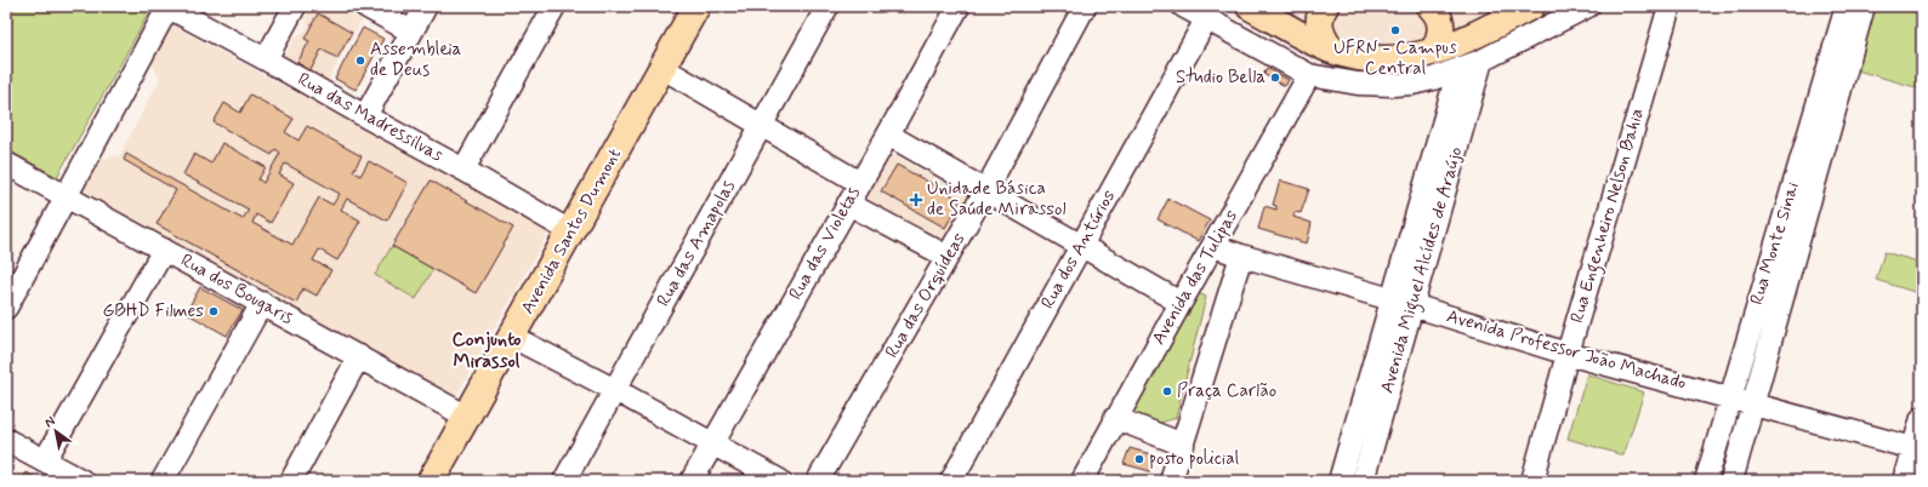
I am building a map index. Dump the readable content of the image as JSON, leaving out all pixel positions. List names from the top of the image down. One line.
{"streets":{"main road":["Avenida Santos Dumont"],"street":["Rua das Madressilvas","Rua Engenheiro Nelson Bahia","Rua das Amapolas","Rua das Violetas","Rua Monte Sinai","Rua dos Antúrios","Avenida Miguel Alcídes de Araújo","Avenida das Tulipas","Rua dos Bougaris","Rua das Orquídeas","Avenida Professor João Machado"]},"crossings":[["Rua das Madressilvas","Avenida Santos Dumont"],["Rua Engenheiro Nelson Bahia","Avenida Professor João Machado"],["Avenida Santos Dumont","Rua dos Bougaris"],["Rua Monte Sinai","Avenida Professor João Machado"],["Avenida Miguel Alcídes de Araújo","Avenida Professor João Machado"],["Avenida das Tulipas","Avenida Professor João Machado"]],"districts":["Conjunto Mirassol"],"places":{"other":["UFRN - Campus Central","Assembleia de Deus","Studio Bella","GBHD Filmes","Praça Carlão","posto policial"],"health":["Unidade Básica de Saúde Mirassol"]},"north":"top left"}
